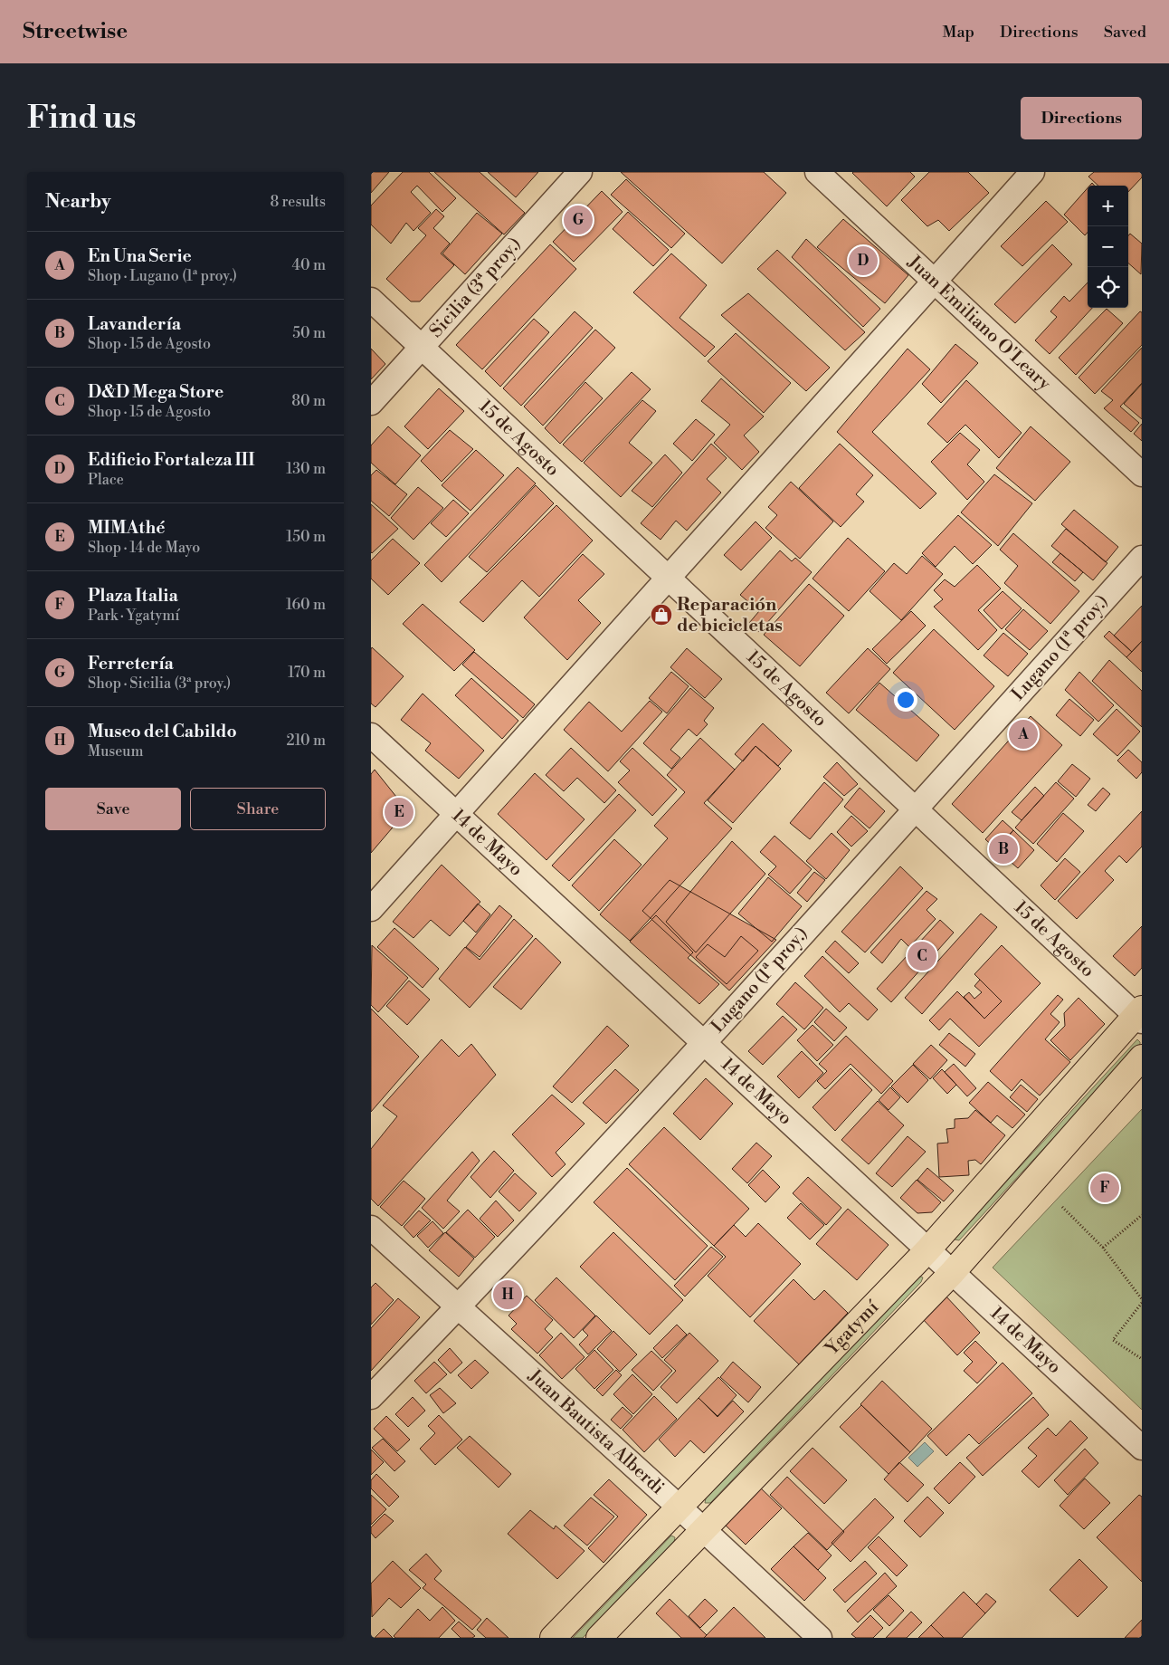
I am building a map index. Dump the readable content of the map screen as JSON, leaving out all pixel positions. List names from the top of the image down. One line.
{"streets":{"main road":["Ygatymí"],"street":["Sicilia (3ª proy.)","Juan Emiliano O'Leary","15 de Agosto","Lugano (1ª proy.)","14 de Mayo","Juan Bautista Alberdi"]},"crossings":[["Sicilia (3ª proy.)","15 de Agosto"],["15 de Agosto","Lugano (1ª proy.)"],["15 de Agosto","Ygatymí"],["Lugano (1ª proy.)","14 de Mayo"],["Lugano (1ª proy.)","Juan Bautista Alberdi"],["14 de Mayo","Ygatymí"],["Ygatymí","Juan Bautista Alberdi"]],"places":{"shop":["Reparación de bicicletas"]},"page":{"header":"Streetwise","nav":["Map","Directions","Saved"],"buttons":["Directions",["Save","Share"]],"title":"Find us","heading":["Nearby","8 results"],"map_buttons":["+","−"],"pins":["G","D","A","E","B","C","F","H"],"list":[{"mark":"A","name":"En Una Serie","note":"Shop · Lugano (1ª proy.)","value":"40 m"},{"mark":"B","name":"Lavandería","note":"Shop · 15 de Agosto","value":"50 m"},{"mark":"C","name":"D&D Mega Store","note":"Shop · 15 de Agosto","value":"80 m"},{"mark":"D","name":"Edificio Fortaleza III","note":"Place","value":"130 m"},{"mark":"E","name":"MIMAthé","note":"Shop · 14 de Mayo","value":"150 m"},{"mark":"F","name":"Plaza Italia","note":"Park · Ygatymí","value":"160 m"},{"mark":"G","name":"Ferretería","note":"Shop · Sicilia (3ª proy.)","value":"170 m"},{"mark":"H","name":"Museo del Cabildo","note":"Museum","value":"210 m"}]}}
